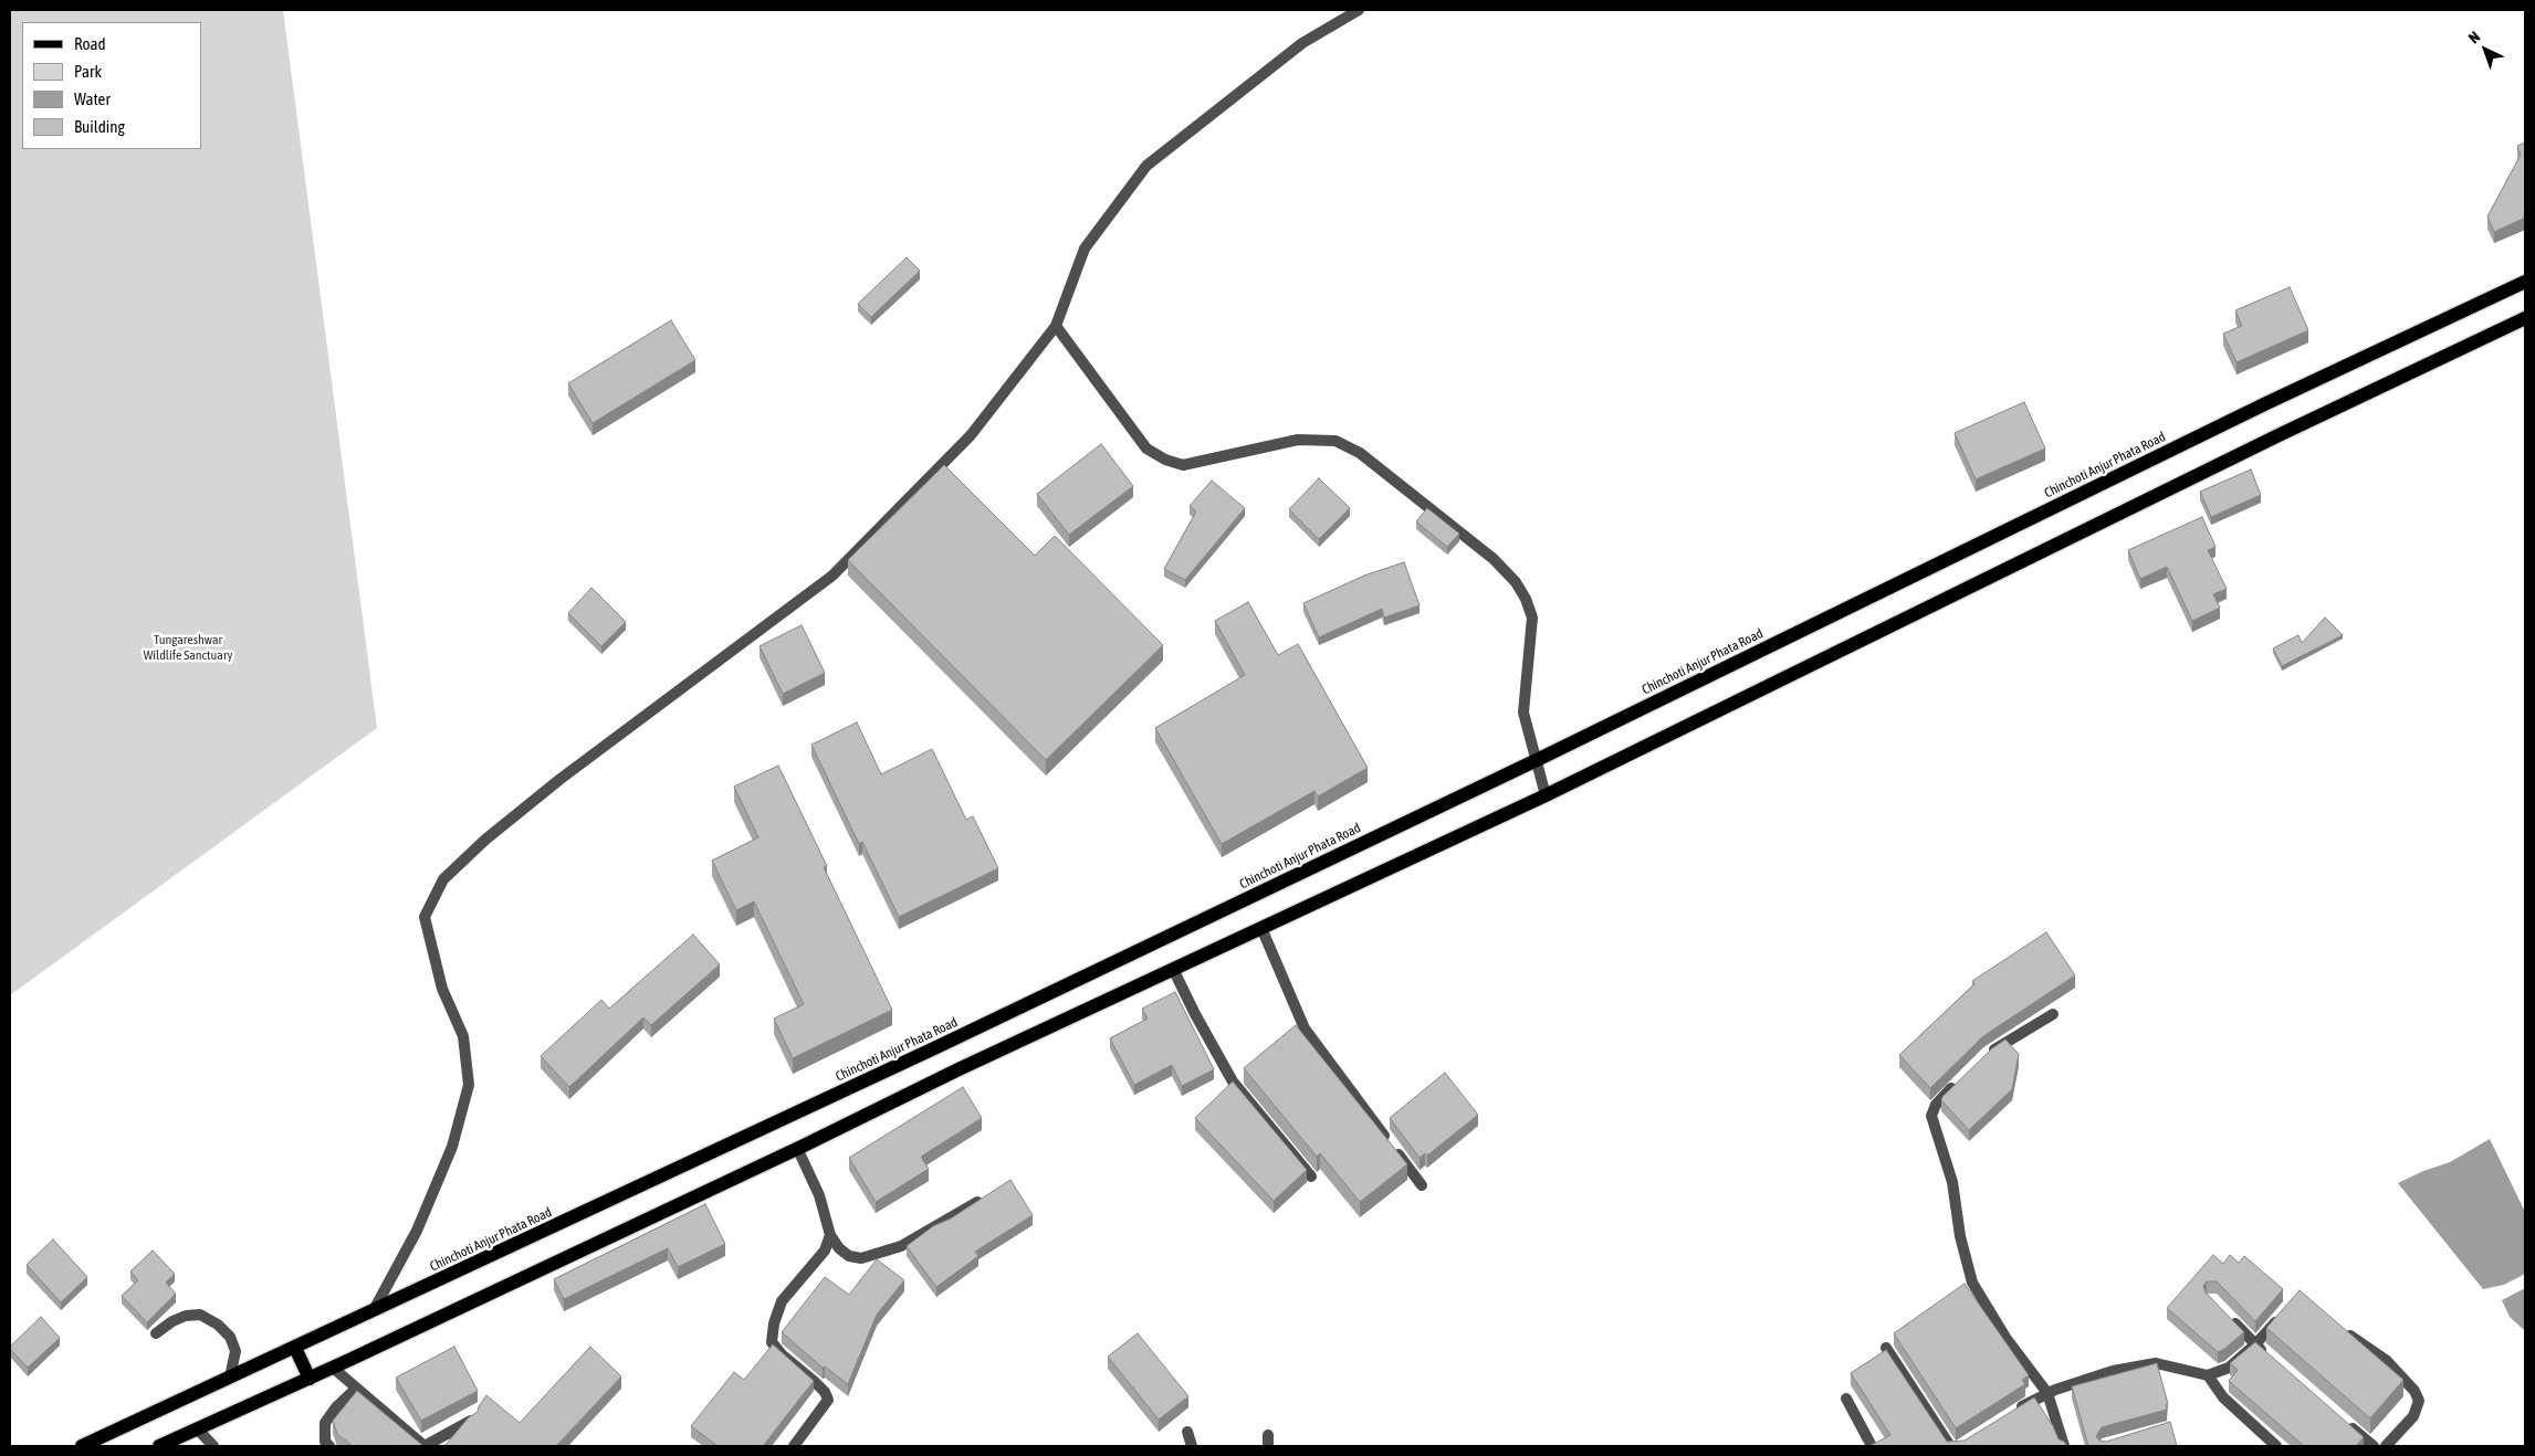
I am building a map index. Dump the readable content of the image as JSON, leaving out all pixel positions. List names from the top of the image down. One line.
{"streets":{"main road":["Chinchoti Anjur Phata Road"]},"parks":["Tungareshwar Wildlife Sanctuary"],"legend":["Road","Park","Water","Building"],"north":"top left"}
